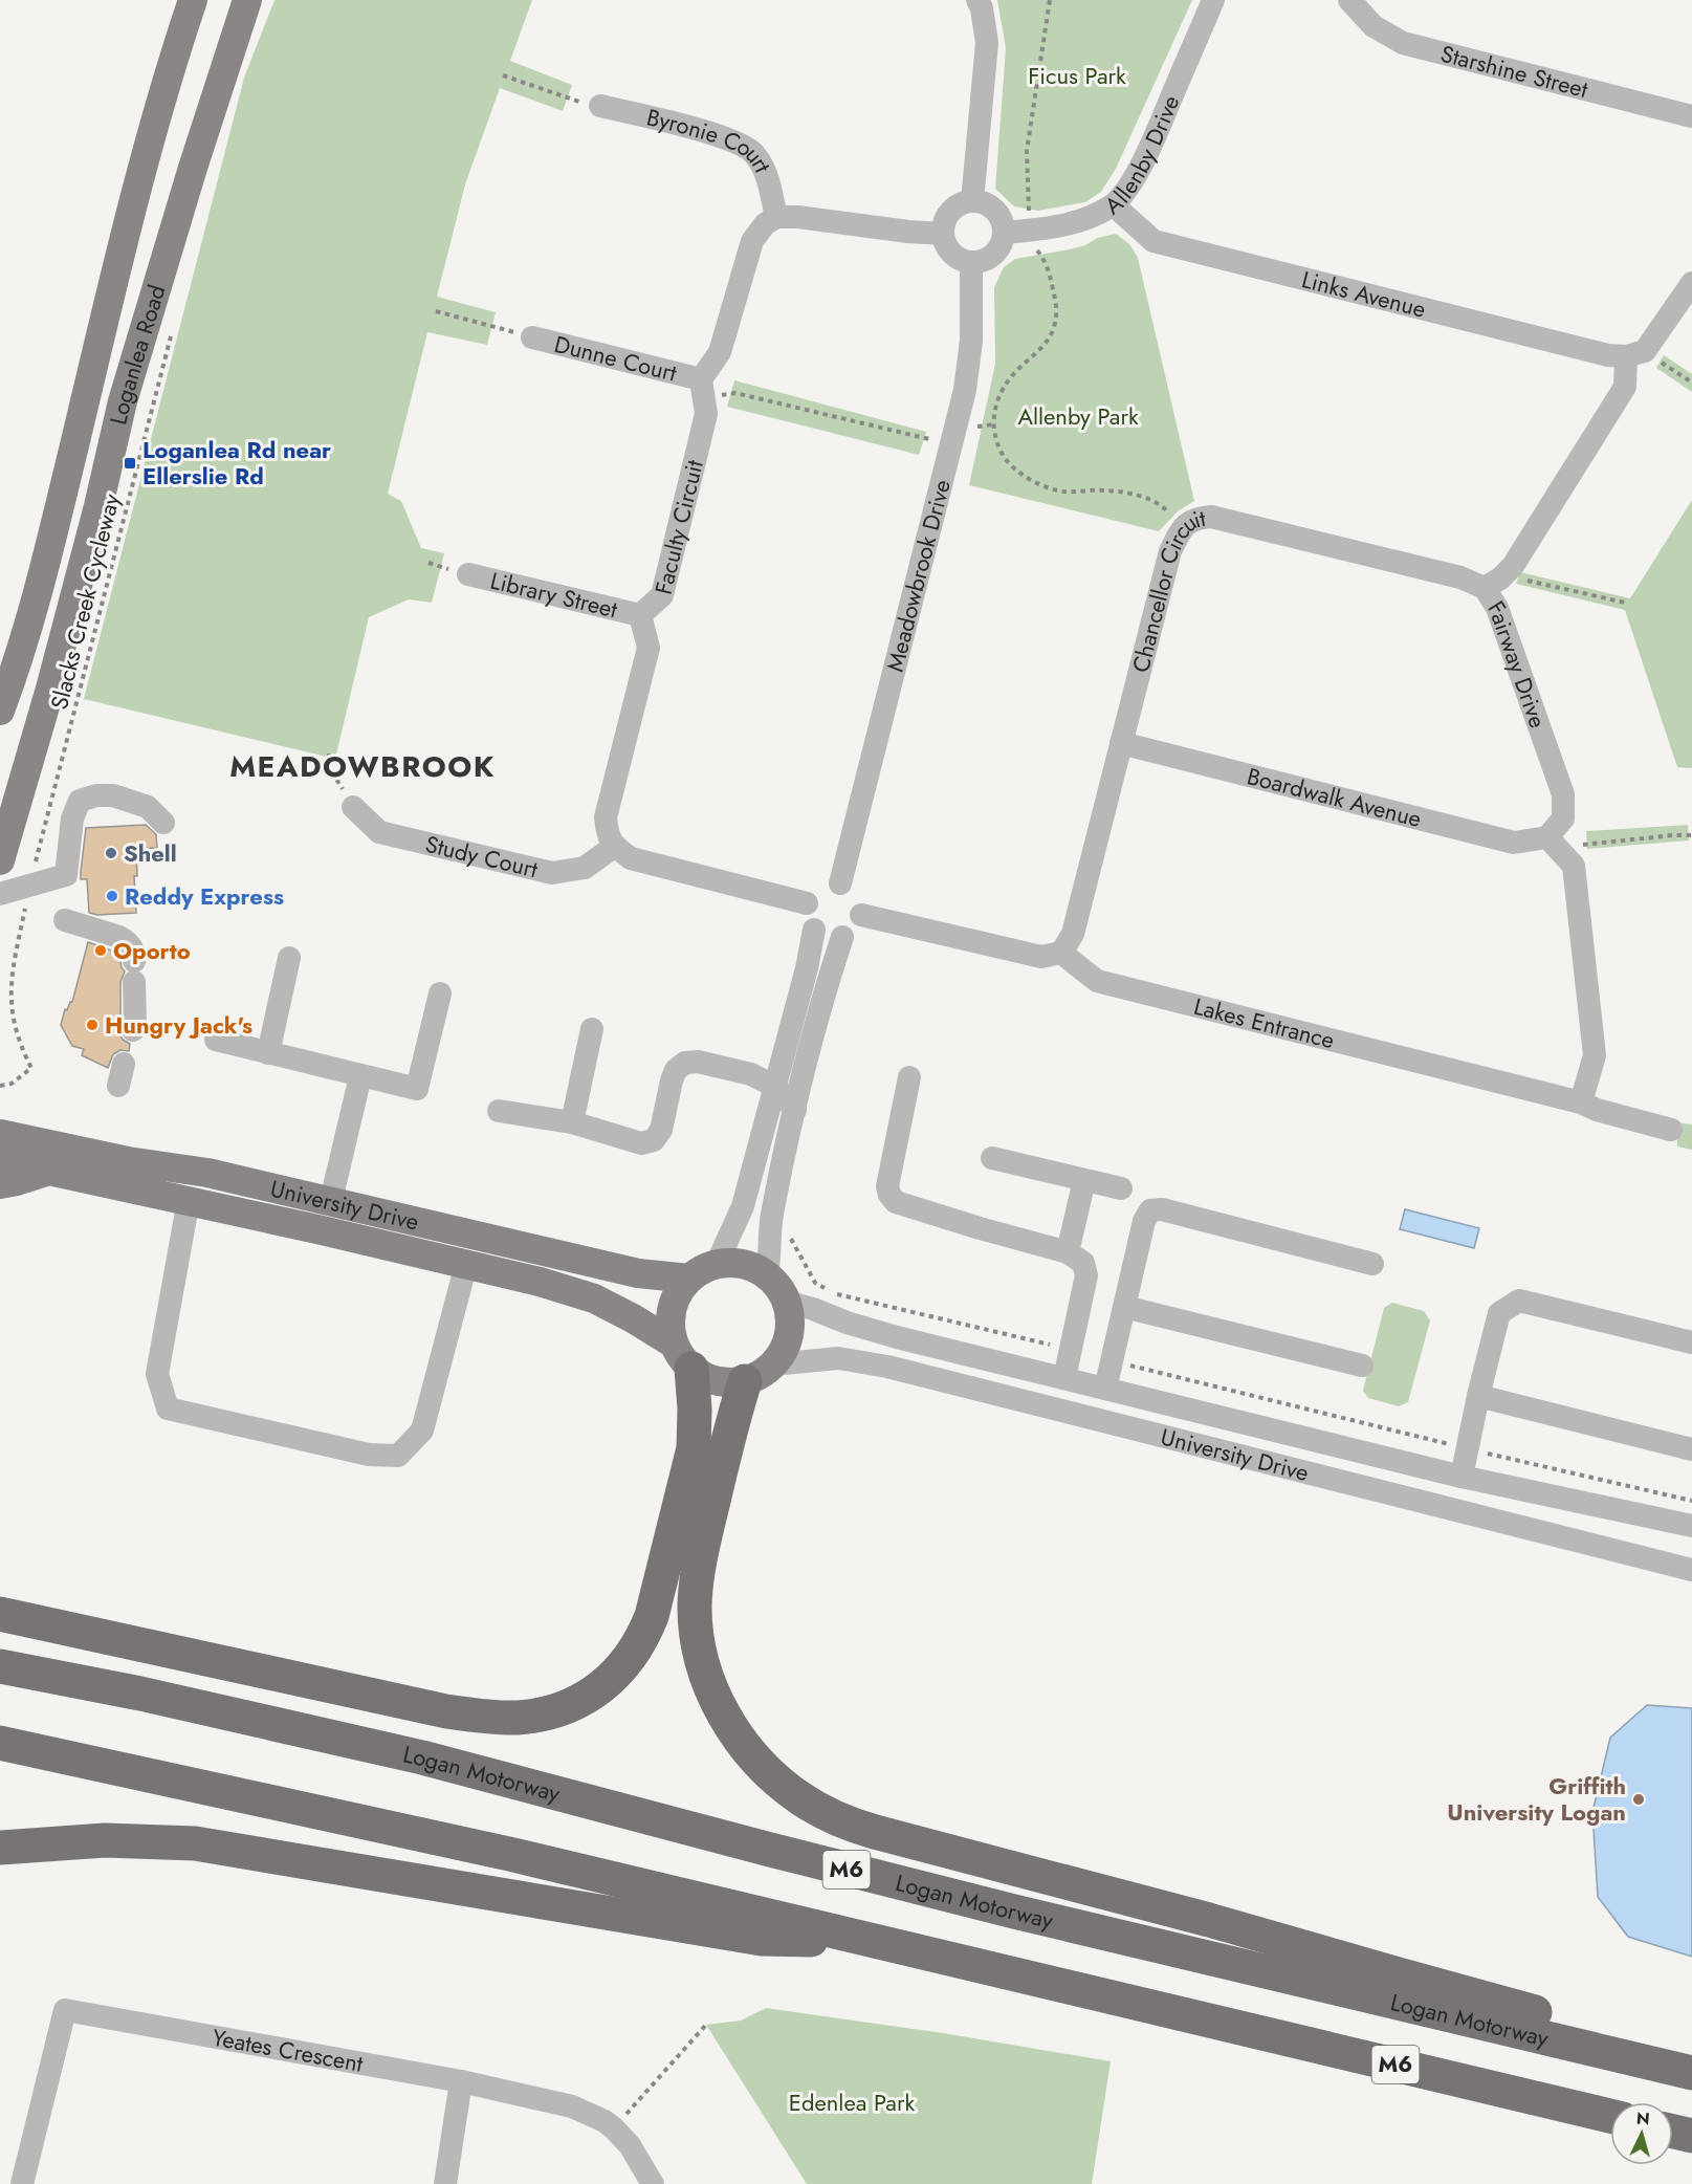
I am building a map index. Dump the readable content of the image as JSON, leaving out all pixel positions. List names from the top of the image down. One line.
{"streets":{"highway":["Logan Motorway","M6"],"main road":["Loganlea Road","University Drive"],"street":["Starshine Street","Byronie Court","Allenby Drive","Links Avenue","Dunne Court","Faculty Circuit","Meadowbrook Drive","Library Street","Chancellor Circuit","Fairway Drive","Boardwalk Avenue","Study Court","Lakes Entrance","Yeates Crescent"],"path":["Slacks Creek Cycleway"]},"crossings":[["Allenby Drive","Links Avenue"],["Allenby Drive","Meadowbrook Drive"],["Links Avenue","Fairway Drive"],["Dunne Court","Faculty Circuit"],["Faculty Circuit","Library Street"],["Faculty Circuit","Study Court"],["Chancellor Circuit","Fairway Drive"],["Chancellor Circuit","Boardwalk Avenue"],["Chancellor Circuit","Lakes Entrance"],["Fairway Drive","Boardwalk Avenue"]],"districts":["MEADOWBROOK"],"parks":["Ficus Park","Allenby Park","Edenlea Park"],"places":{"transit":["Loganlea Rd near Ellerslie Rd"],"other":["Shell","Reddy Express","Oporto","Hungry Jack's","Griffith University Logan"]},"north":"top"}
